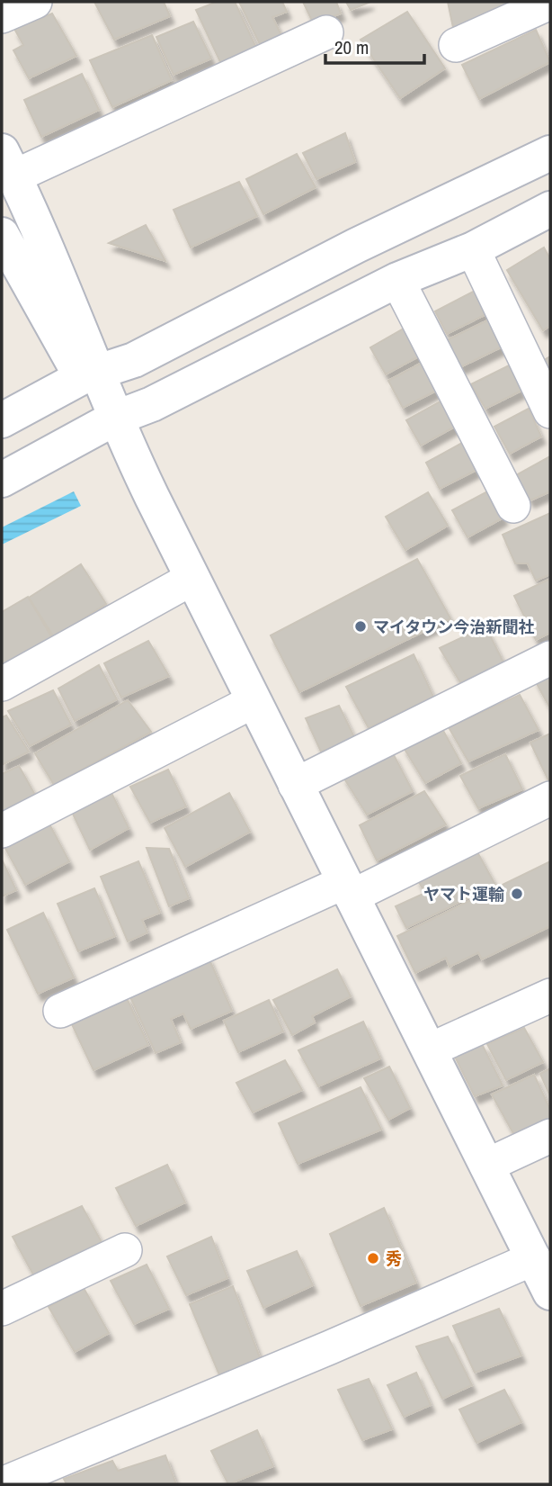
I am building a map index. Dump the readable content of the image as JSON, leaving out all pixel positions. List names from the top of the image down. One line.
{"places":["マイタウン今治新聞社","ヤマト運輸","秀"],"scale_bar":"20 m"}
